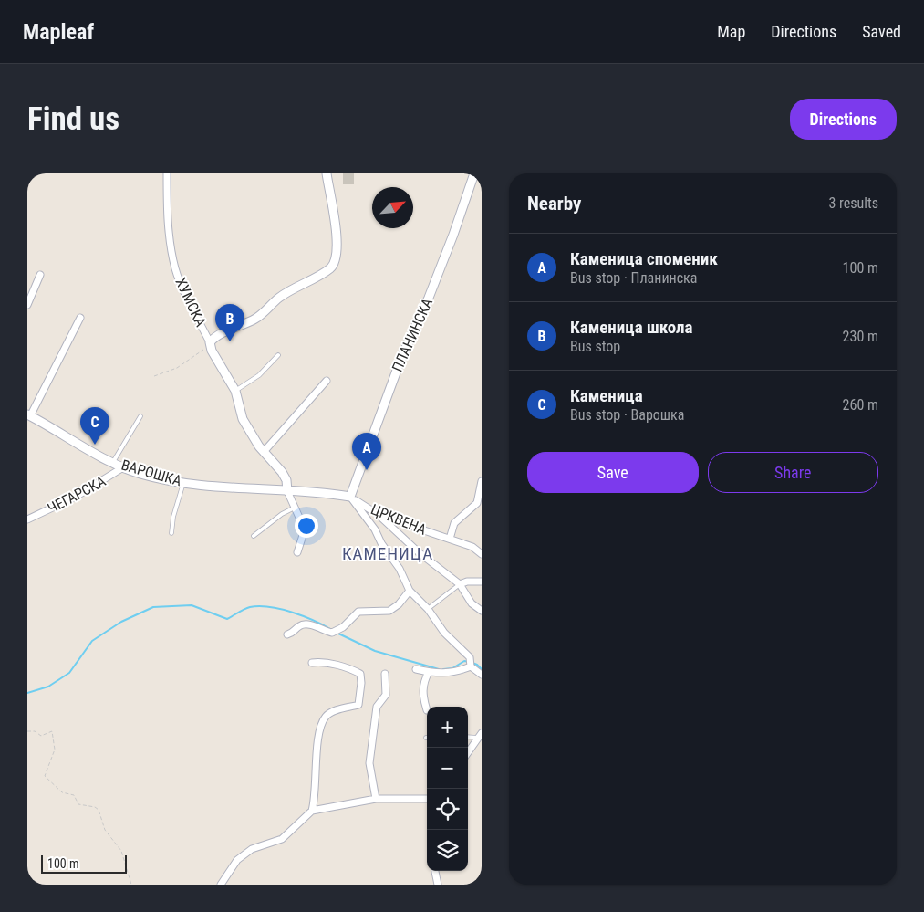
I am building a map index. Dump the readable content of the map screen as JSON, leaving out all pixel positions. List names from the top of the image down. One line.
{"streets":{"street":["ХУМСКА","ПЛАНИНСКА","ВАРОШКА","ЧЕГАРСКА","ЦРКВЕНА"]},"crossings":[["ХУМСКА","ВАРОШКА"],["ХУМСКА","ЦРКВЕНА"],["ПЛАНИНСКА","ЦРКВЕНА"],["ВАРОШКА","ЧЕГАРСКА"],["ВАРОШКА","ЦРКВЕНА"]],"districts":["КАМЕНИЦА"],"scale_bar":"100 m","north":"top right","page":{"header":"Mapleaf","nav":["Map","Directions","Saved"],"buttons":["Directions",["Save","Share"]],"title":"Find us","heading":["Nearby","3 results"],"list":[{"mark":"A","name":"Каменица споменик","note":"Bus stop · Планинска","value":"100 m"},{"mark":"B","name":"Каменица школа","note":"Bus stop","value":"230 m"},{"mark":"C","name":"Каменица","note":"Bus stop · Варошка","value":"260 m"}],"pins":["B","C","A"],"map_buttons":["+","−"],"scale":"100 m"}}
